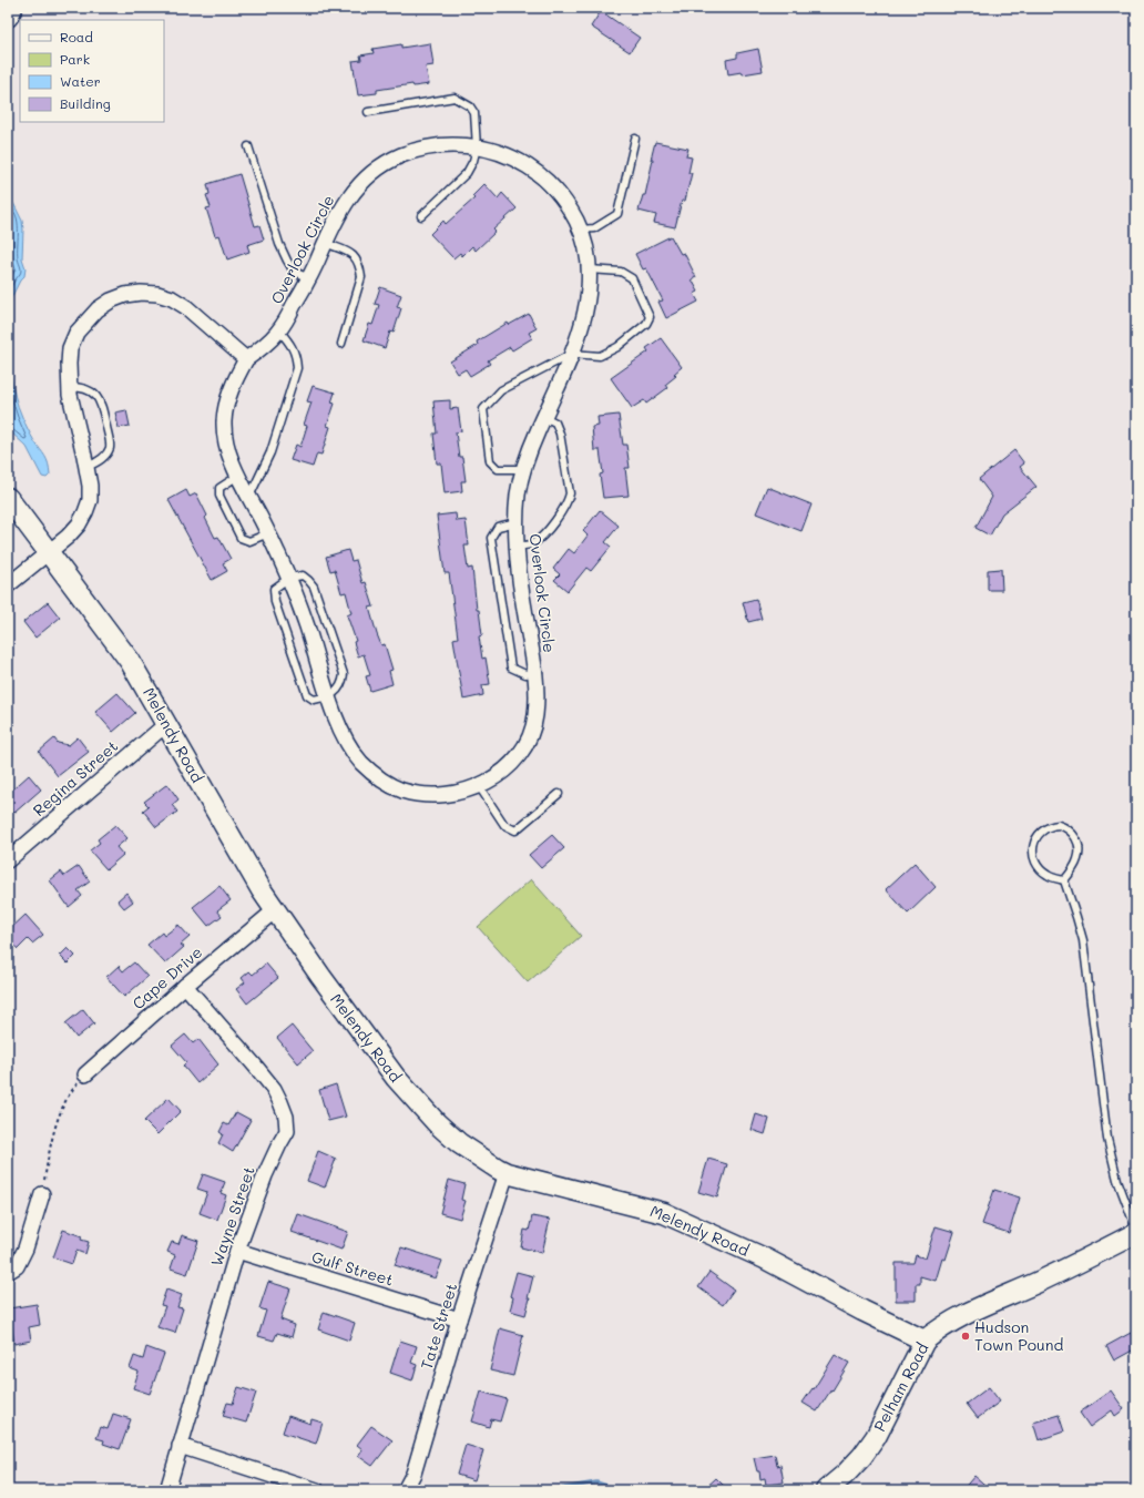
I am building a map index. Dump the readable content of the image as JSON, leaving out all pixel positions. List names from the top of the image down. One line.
{"streets":{"street":["Overlook Circle","Melendy Road","Regina Street","Cape Drive","Wayne Street","Gulf Street","Tate Street","Pelham Road"]},"crossings":[["Melendy Road","Regina Street"],["Melendy Road","Cape Drive"],["Melendy Road","Tate Street"],["Melendy Road","Pelham Road"],["Cape Drive","Wayne Street"],["Wayne Street","Gulf Street"],["Gulf Street","Tate Street"]],"places":["Hudson Town Pound"],"legend":["Road","Park","Water","Building"]}
